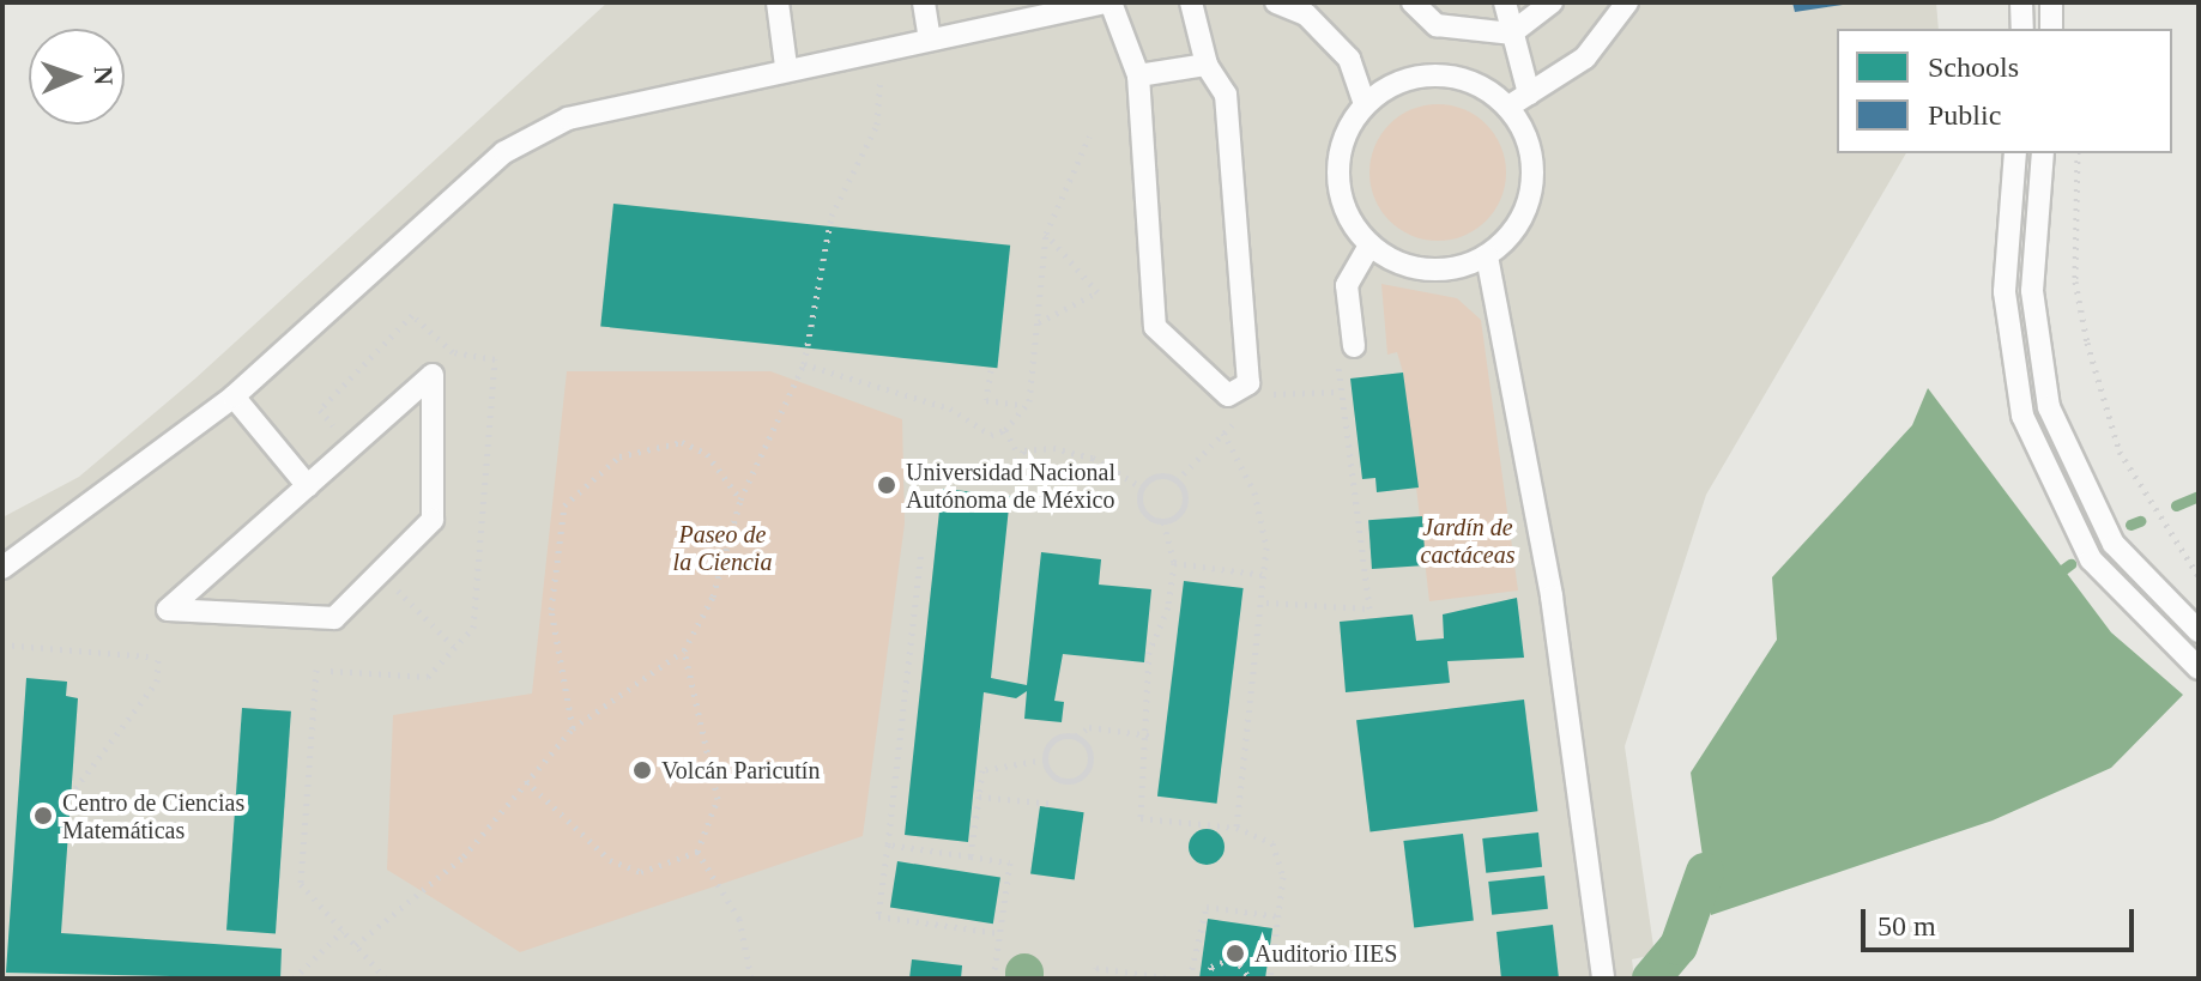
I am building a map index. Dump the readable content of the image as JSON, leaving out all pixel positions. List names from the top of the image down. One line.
{"parks":["Jardín de cactáceas","Paseo de la Ciencia"],"places":["Universidad Nacional Autónoma de México","Volcán Paricutín","Centro de Ciencias Matemáticas","Auditorio IIES"],"legend":["Schools","Public"],"scale_bar":"50 m","north":"right"}
